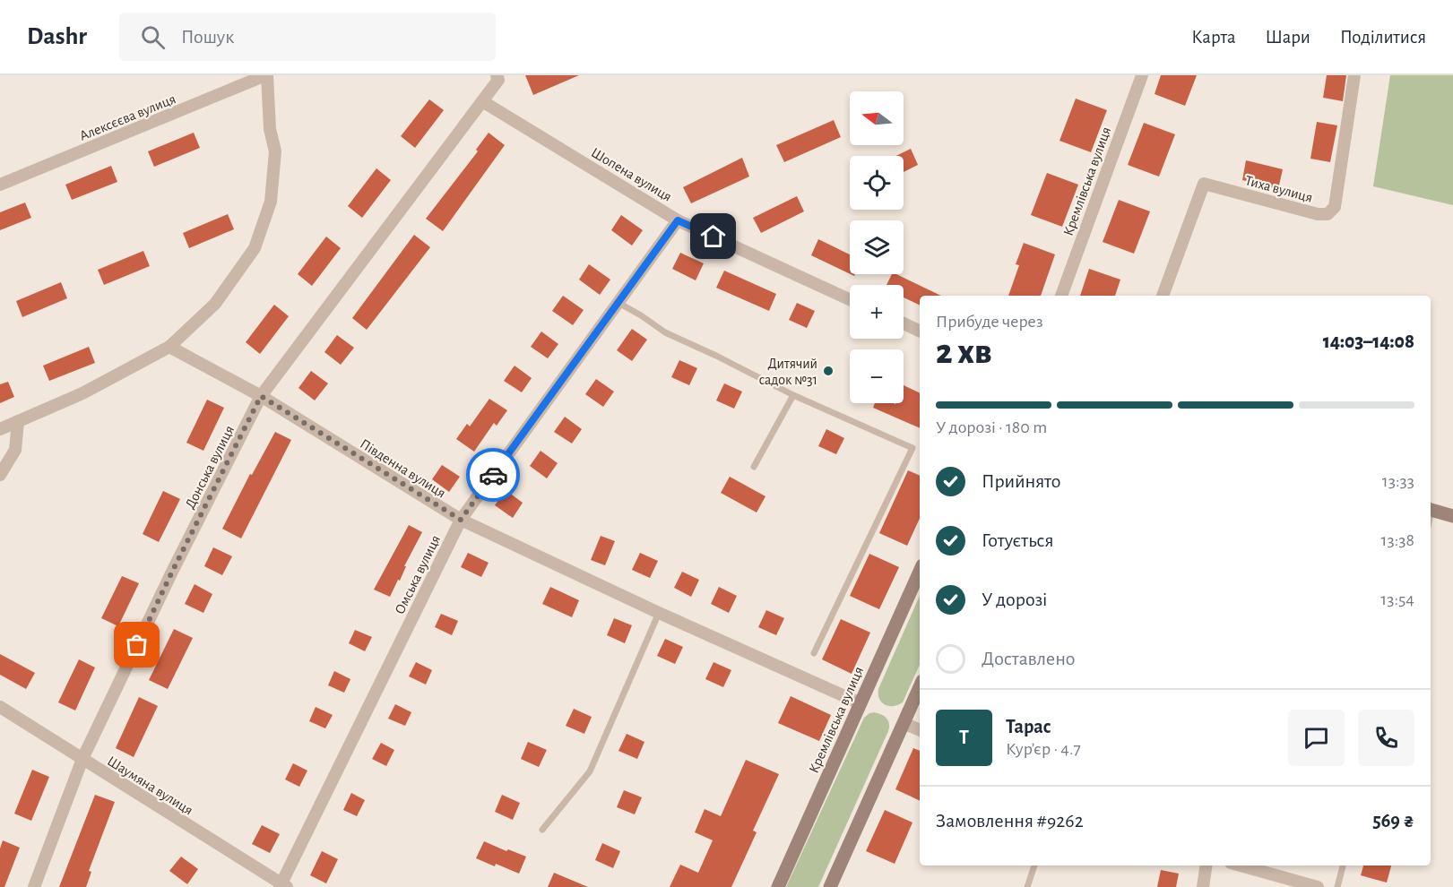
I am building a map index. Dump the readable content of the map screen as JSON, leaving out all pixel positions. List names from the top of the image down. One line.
{"streets":{"street":["Алексєєва вулиця","Шопена вулиця","Кремлівська вулиця","Тиха вулиця","Донська вулиця","Південна вулиця","Омська вулиця","Шаумяна вулиця"]},"crossings":[["Шопена вулиця","Донська вулиця"],["Шопена вулиця","Омська вулиця"],["Кремлівська вулиця","Південна вулиця"],["Донська вулиця","Південна вулиця"],["Донська вулиця","Шаумяна вулиця"],["Південна вулиця","Омська вулиця"],["Омська вулиця","Шаумяна вулиця"]],"places":["Дитячий садок №31"],"north":"left","page":{"header":"Dashr","search":"Пошук","nav":["Карта","Шари","Поділитися"],"map_buttons":["+","−"],"heading":["2 хв","Прибуде через","14:03–14:08"],"panel":["Тарас","Кур’єр · 4.7","Замовлення #9262","569 ₴"],"bar":"У дорозі · 180 m","list":[["Прийнято","13:33"],["Готується","13:38"],["У дорозі","13:54"],"Доставлено"],"round":"Т"}}
